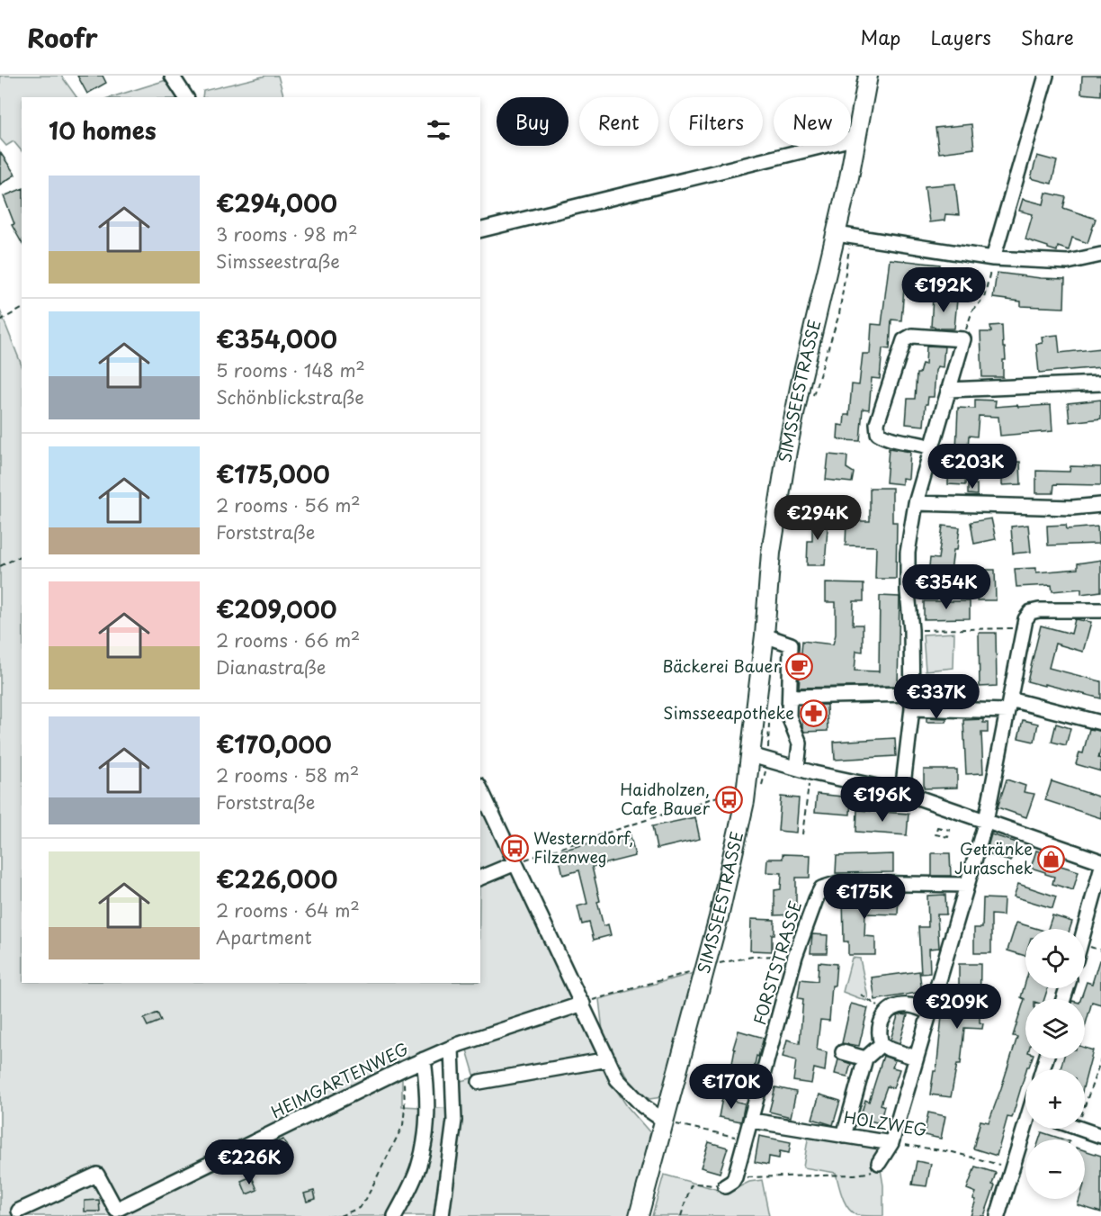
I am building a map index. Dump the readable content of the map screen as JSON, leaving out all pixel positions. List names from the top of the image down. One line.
{"streets":{"main road":["SIMSSEESTRASSE"],"street":["FORSTSTRASSE","HEIMGARTENWEG","HOLZWEG"]},"crossings":[["FORSTSTRASSE","HOLZWEG"]],"places":{"cafe":["Bäckerei Bauer"],"pharmacy":["Simsseeapotheke"],"bus stop":["Haidholzen, Cafe Bauer","Westerndorf, Filzenweg"],"shop":["Getränke Juraschek"]},"page":{"header":"Roofr","nav":["Map","Layers","Share"],"chip":["Buy","Rent","Filters","New"],"heading":"10 homes","list":[{"name":"€294,000","note":"3 rooms · 98 m² · Simsseestraße"},{"name":"€354,000","note":"5 rooms · 148 m² · Schönblickstraße"},{"name":"€175,000","note":"2 rooms · 56 m² · Forststraße"},{"name":"€209,000","note":"2 rooms · 66 m² · Dianastraße"},{"name":"€170,000","note":"2 rooms · 58 m² · Forststraße"},{"name":"€226,000","note":"2 rooms · 64 m² · Apartment"}],"price":["€192K","€203K","€294K","€354K","€337K","€196K","€175K","€209K","€170K","€226K"],"map_buttons":["+","−"]}}
